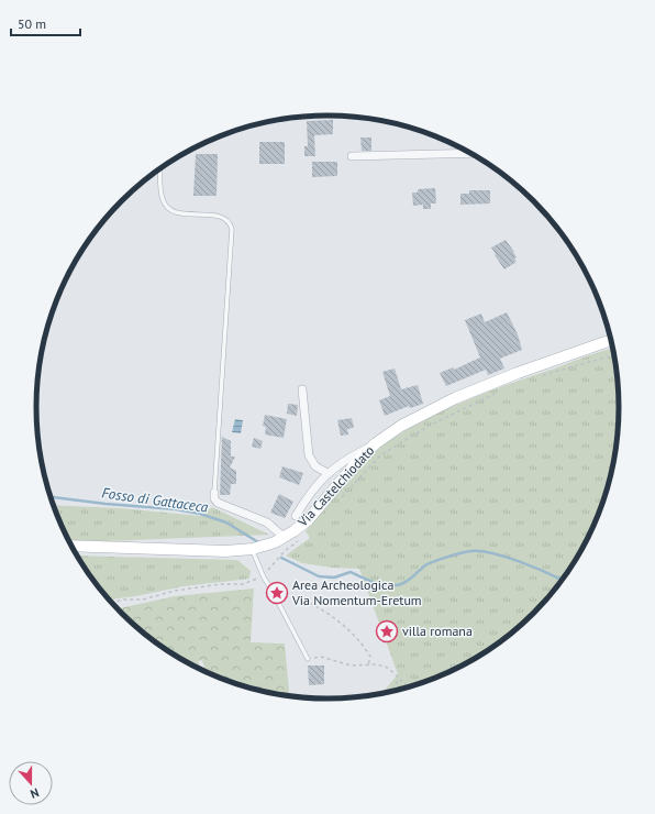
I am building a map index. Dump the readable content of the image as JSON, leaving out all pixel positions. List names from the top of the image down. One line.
{"streets":{"street":["Via Castelchiodato"]},"water":["Fosso di Gattaceca"],"places":{"place":["Area Archeologica Via Nomentum-Eretum","villa romana"]},"scale_bar":"50 m","north":"bottom"}
